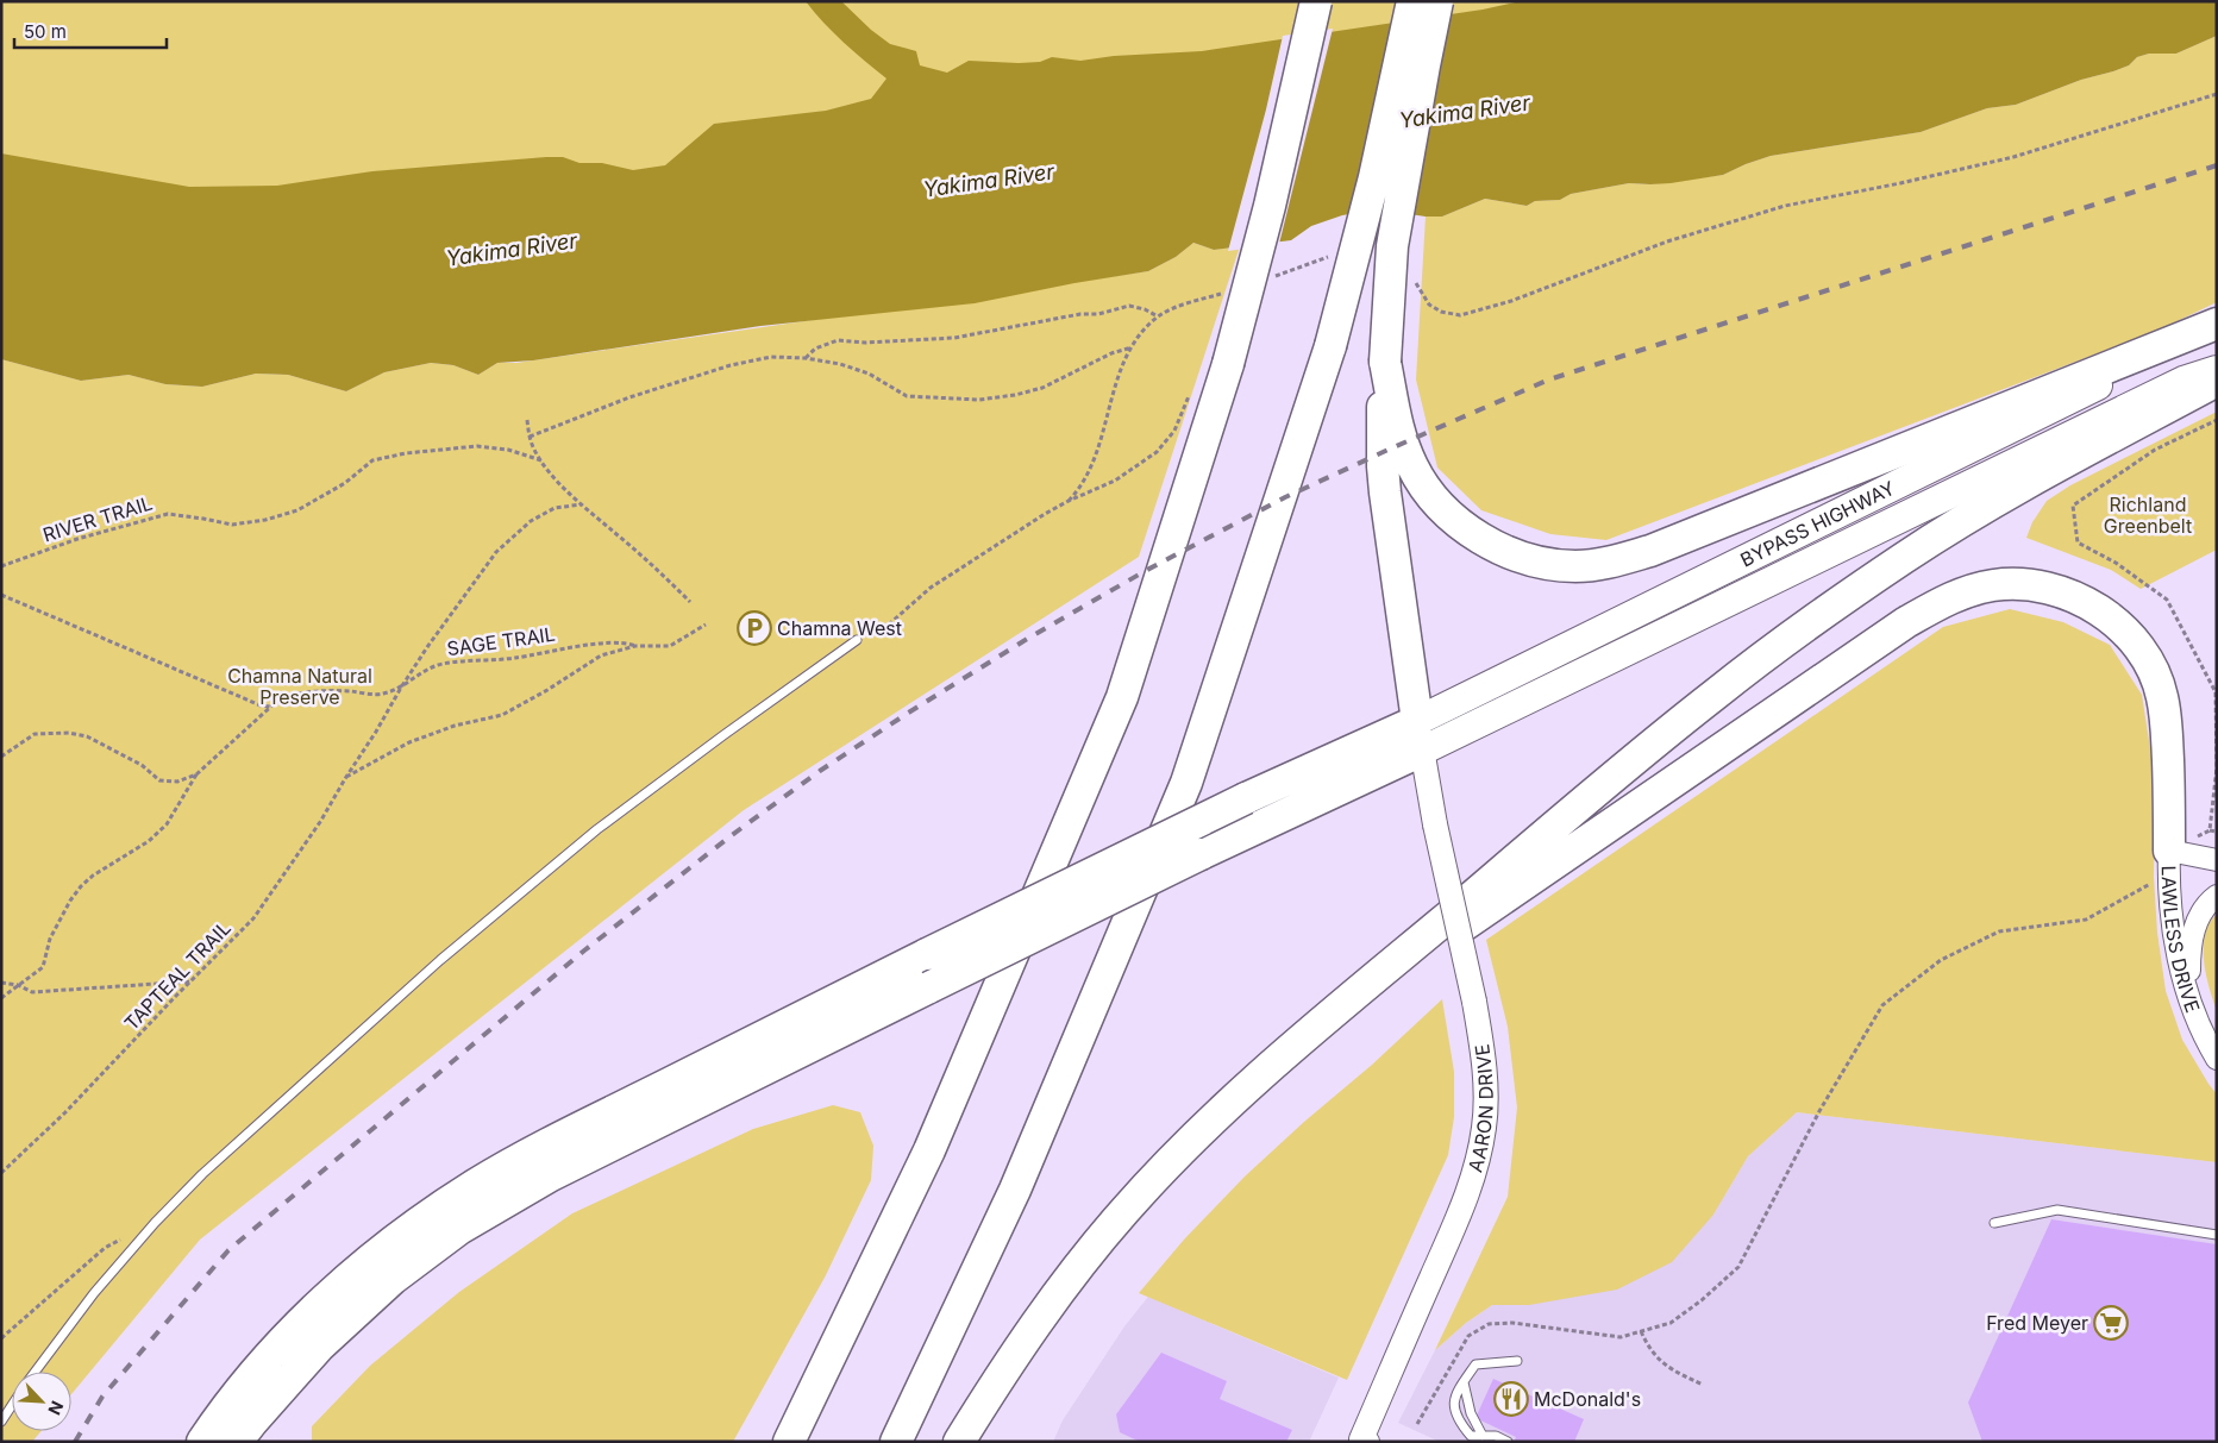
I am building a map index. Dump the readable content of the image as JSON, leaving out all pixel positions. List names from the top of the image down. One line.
{"streets":{"highway":["BYPASS HIGHWAY"],"main road":["AARON DRIVE"],"street":["LAWLESS DRIVE"],"path":["RIVER TRAIL","SAGE TRAIL","TAPTEAL TRAIL"]},"crossings":[["BYPASS HIGHWAY","AARON DRIVE"],["SAGE TRAIL","TAPTEAL TRAIL"]],"water":["Yakima River"],"parks":["Richland Greenbelt","Chamna Natural Preserve"],"places":{"parking":["Chamna West"],"supermarket":["Fred Meyer"],"restaurant":["McDonald's"]},"scale_bar":"50 m","north":"bottom right"}
